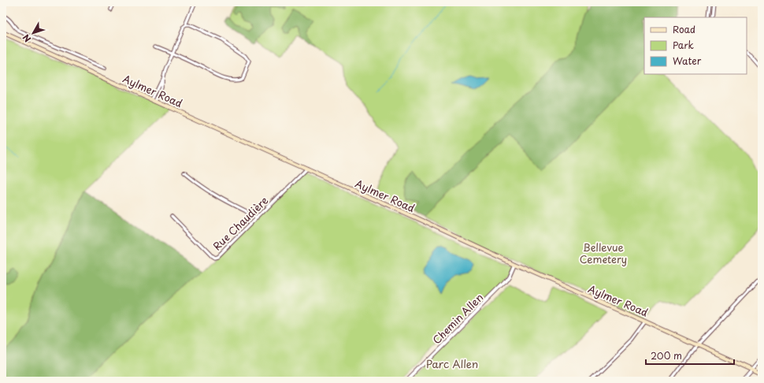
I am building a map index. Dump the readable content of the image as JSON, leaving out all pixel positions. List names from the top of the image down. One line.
{"streets":{"main road":["Aylmer Road"],"street":["Rue Chaudière","Chemin Allen"]},"crossings":[["Aylmer Road","Rue Chaudière"],["Aylmer Road","Chemin Allen"]],"parks":["Bellevue Cemetery","Parc Allen"],"legend":["Road","Park","Water"],"scale_bar":"200 m","north":"bottom left"}
